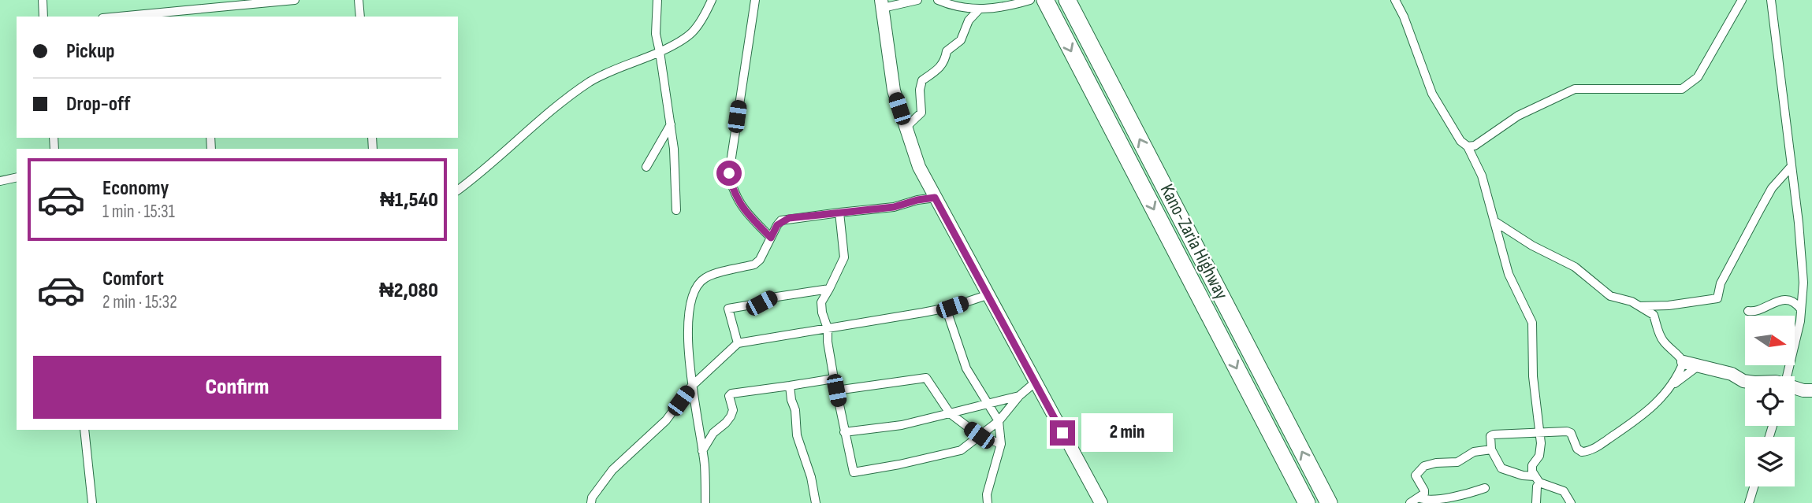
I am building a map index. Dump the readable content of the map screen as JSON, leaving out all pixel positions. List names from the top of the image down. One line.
{"streets":{"highway":["Kano-Zaria Highway"]},"north":"right","page":{"banner":["Pickup","Drop-off"],"list":[{"name":"Economy","note":"1 min · 15:31","value":"₦1,540"},{"name":"Comfort","note":"2 min · 15:32","value":"₦2,080"}],"buttons":"Confirm","bubble":"2 min"}}
